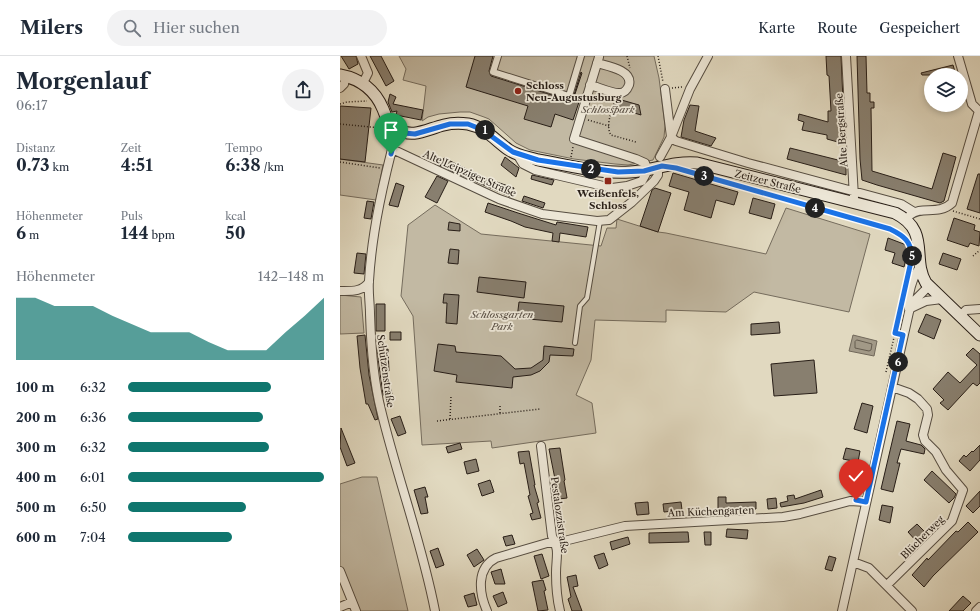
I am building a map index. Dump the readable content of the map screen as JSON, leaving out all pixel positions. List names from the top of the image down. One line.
{"streets":{"main road":["Zeitzer Straße"],"street":["Alte Bergstraße","Alte Leipziger Straße","Schützenstraße","Am Küchengarten","Pestalozzistraße","Blücherweg"]},"crossings":[["Alte Bergstraße","Zeitzer Straße"],["Alte Leipziger Straße","Schützenstraße"],["Zeitzer Straße","Schützenstraße"],["Am Küchengarten","Pestalozzistraße"]],"parks":["Schlosspark","Schlossgarten Park"],"places":{"other":["Schloss Neu-Augustusburg"],"transit":["Weißenfels, Schloss"]},"page":{"header":"Milers","search":"Hier suchen","nav":["Karte","Route","Gespeichert"],"heading":["Morgenlauf","06:17"],"pins":["1","2","3","4","5","6"],"stats":[["Distanz","0.73 km"],["Zeit","4:51"],["Tempo","6:38 /km"],["Höhenmeter","6 m"],["Puls","144 bpm"],["kcal","50"]],"chart":["Höhenmeter","142–148 m"],"list":[{"name":"100 m","note":"6:32"},{"name":"200 m","note":"6:36"},{"name":"300 m","note":"6:32"},{"name":"400 m","note":"6:01"},{"name":"500 m","note":"6:50"},{"name":"600 m","note":"7:04"}]}}
